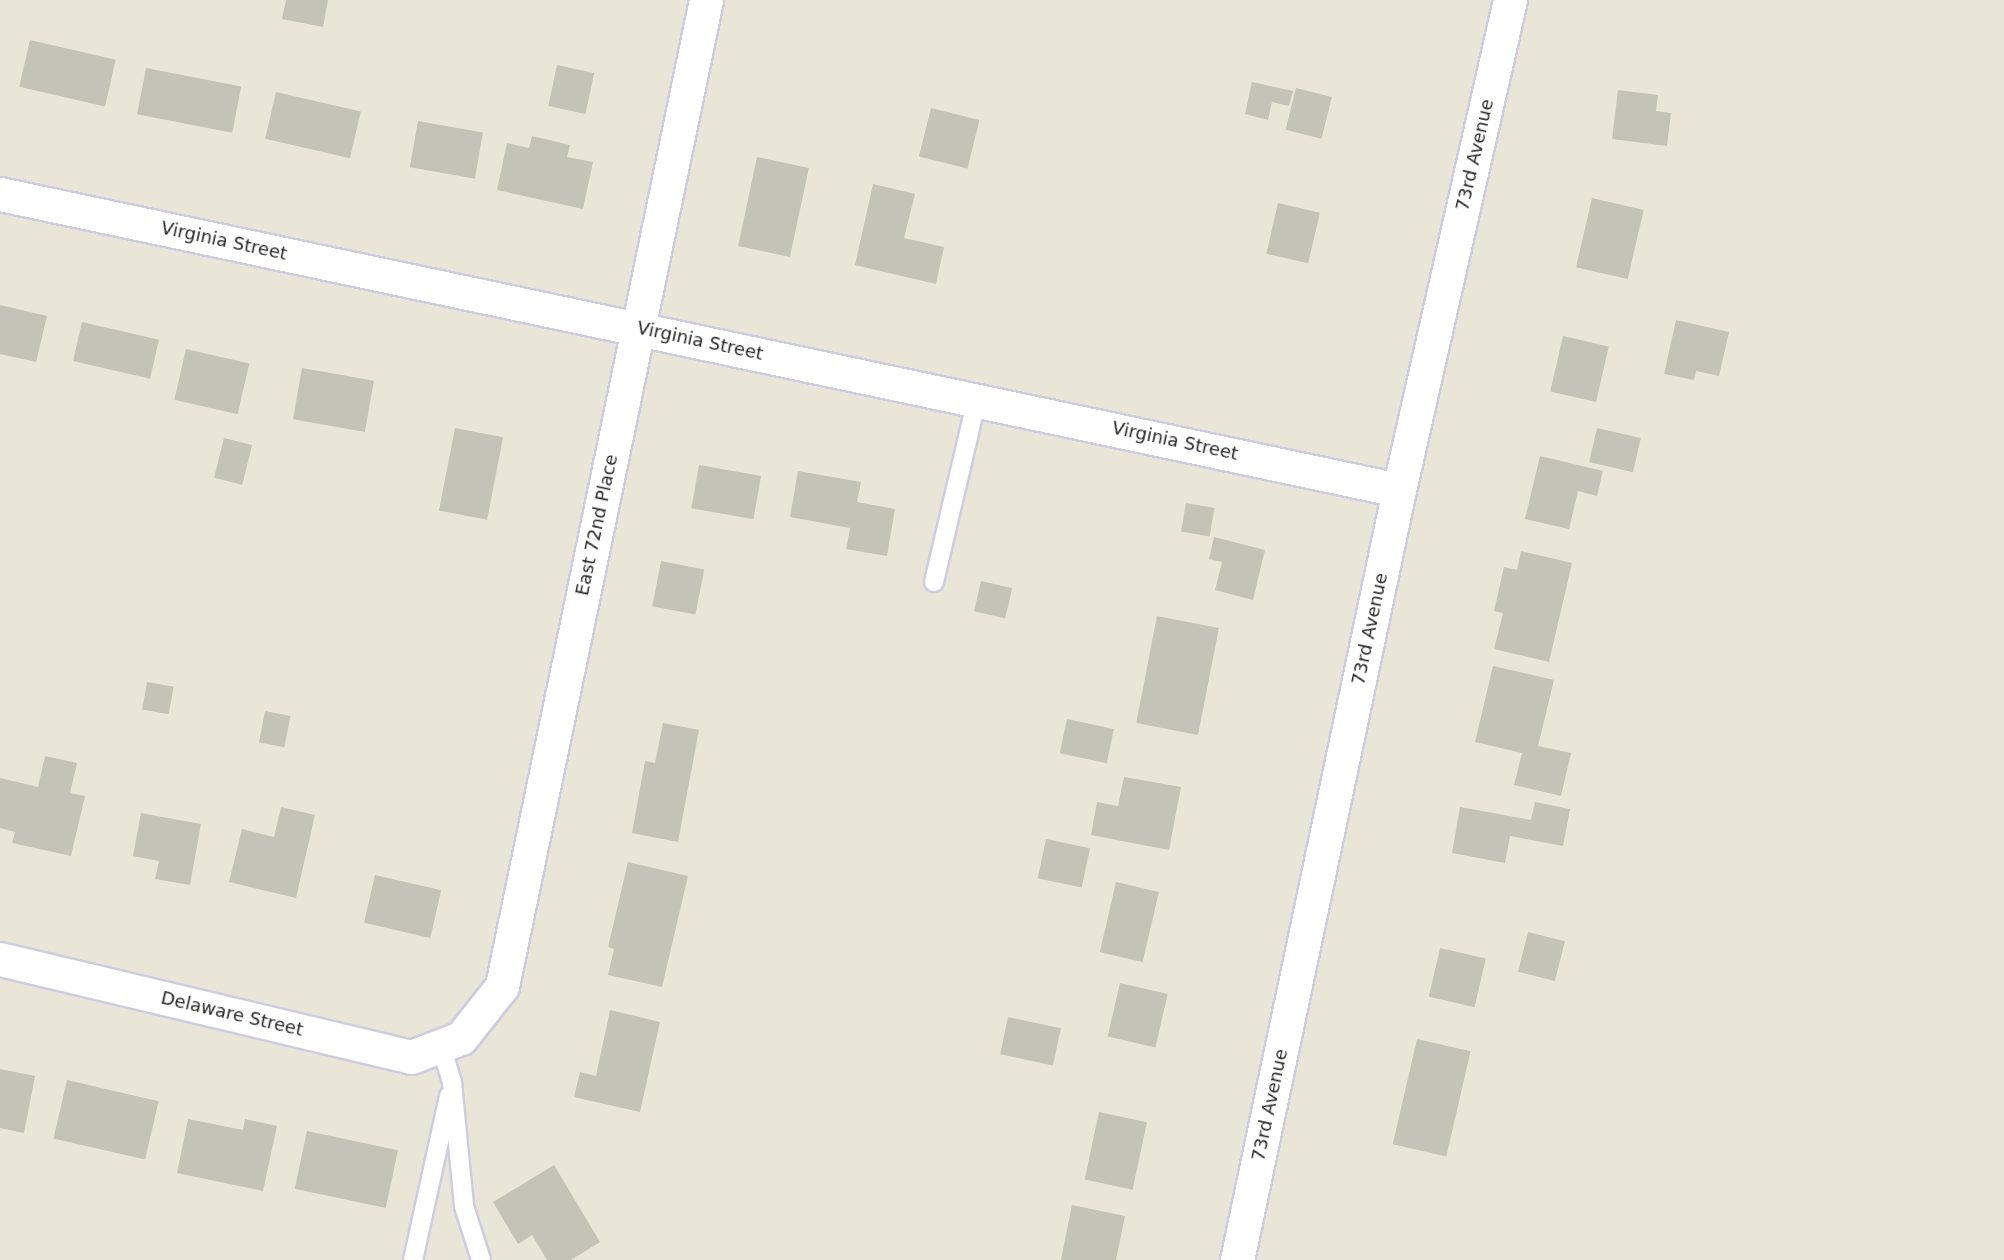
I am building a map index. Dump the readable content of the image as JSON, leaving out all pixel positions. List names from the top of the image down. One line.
{"streets":{"street":["73rd Avenue","Virginia Street","East 72nd Place","Delaware Street"]},"crossings":[["73rd Avenue","Virginia Street"],["Virginia Street","East 72nd Place"],["East 72nd Place","Delaware Street"]]}
